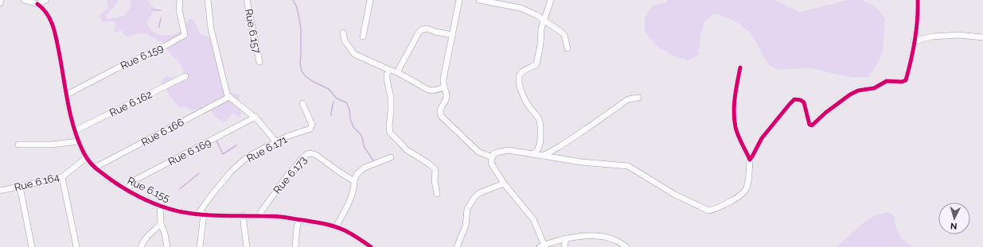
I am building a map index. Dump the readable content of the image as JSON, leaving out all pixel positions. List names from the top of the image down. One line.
{"streets":{"street":["Rue 6.157","Rue 6.159","Rue 6.162","Rue 6.166","Rue 6.171","Rue 6.169","Rue 6.173","Rue 6.164","Rue 6.155"]},"crossings":[["Rue 6.159","Rue 6.155"],["Rue 6.162","Rue 6.155"],["Rue 6.166","Rue 6.155"],["Rue 6.171","Rue 6.155"],["Rue 6.169","Rue 6.155"],["Rue 6.173","Rue 6.155"],["Rue 6.164","Rue 6.155"]],"north":"bottom"}
